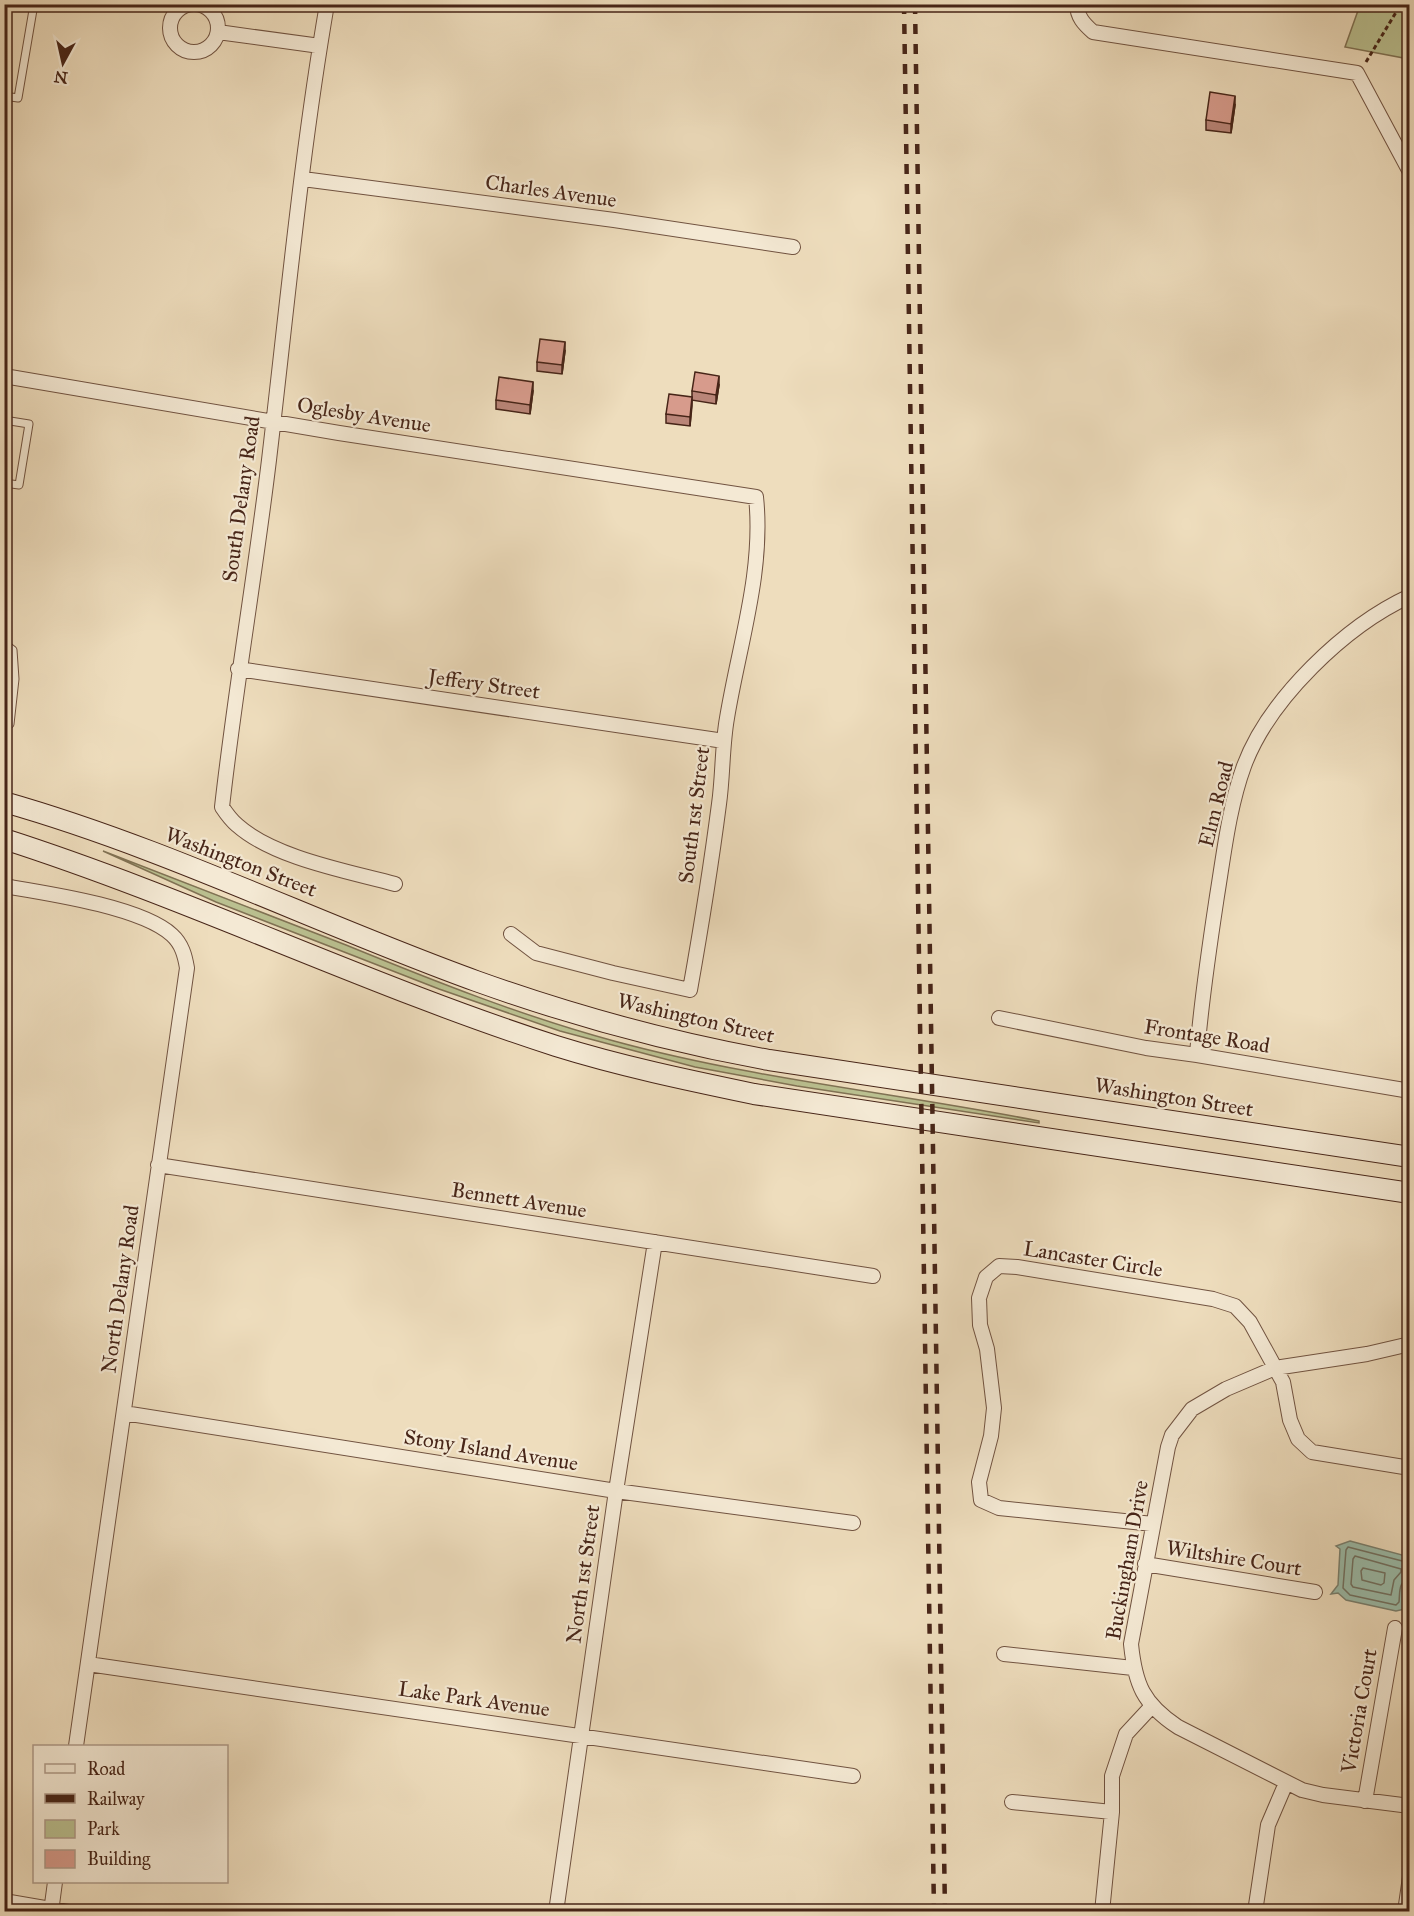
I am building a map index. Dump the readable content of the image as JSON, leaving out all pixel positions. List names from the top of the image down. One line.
{"streets":{"main road":["Washington Street"],"street":["Charles Avenue","Oglesby Avenue","South Delany Road","Jeffery Street","Elm Road","South 1st Street","Frontage Road","Bennett Avenue","Lancaster Circle","North Delany Road","Stony Island Avenue","Wiltshire Court","Buckingham Drive","North 1st Street","Lake Park Avenue","Victoria Court"]},"crossings":[["Charles Avenue","South Delany Road"],["Oglesby Avenue","South Delany Road"],["Oglesby Avenue","South 1st Street"],["South Delany Road","Jeffery Street"],["Jeffery Street","South 1st Street"],["Elm Road","Frontage Road"],["Bennett Avenue","North Delany Road"],["Bennett Avenue","North 1st Street"],["Lancaster Circle","Buckingham Drive"],["North Delany Road","Stony Island Avenue"],["North Delany Road","Lake Park Avenue"],["Stony Island Avenue","North 1st Street"],["Wiltshire Court","Buckingham Drive"],["Buckingham Drive","Victoria Court"],["North 1st Street","Lake Park Avenue"]],"legend":["Road","Railway","Park","Building"],"north":"bottom"}
